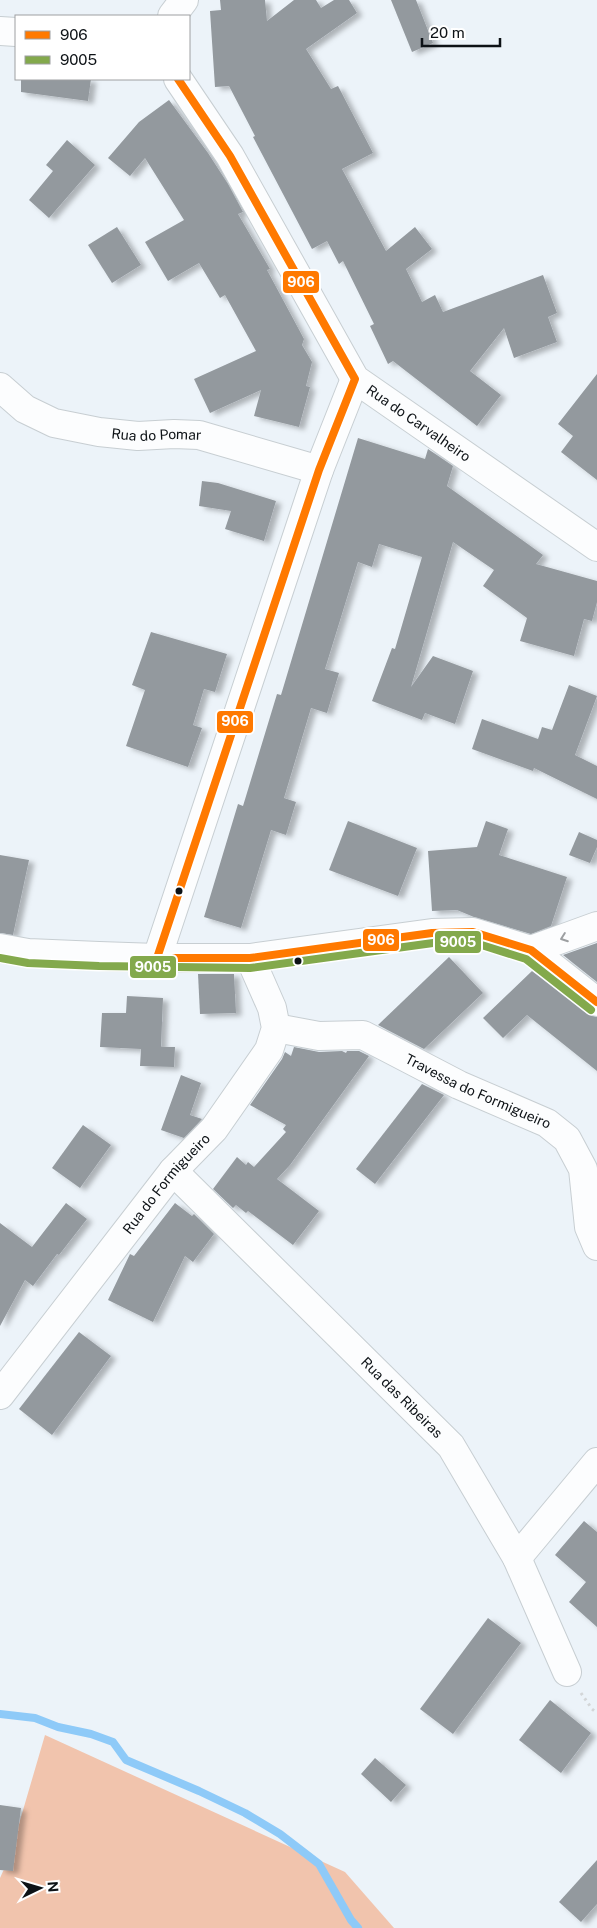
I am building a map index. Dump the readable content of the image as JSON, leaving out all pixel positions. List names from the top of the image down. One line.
{"streets":{"street":["Rua do Carvalheiro","Rua do Pomar","Travessa do Formigueiro","Rua do Formigueiro","Rua das Ribeiras"]},"crossings":[["Travessa do Formigueiro","Rua do Formigueiro"],["Rua do Formigueiro","Rua das Ribeiras"]],"lines":["transit line 906","transit line 9005"],"legend":["906","9005"],"scale_bar":"20 m","north":"right"}
